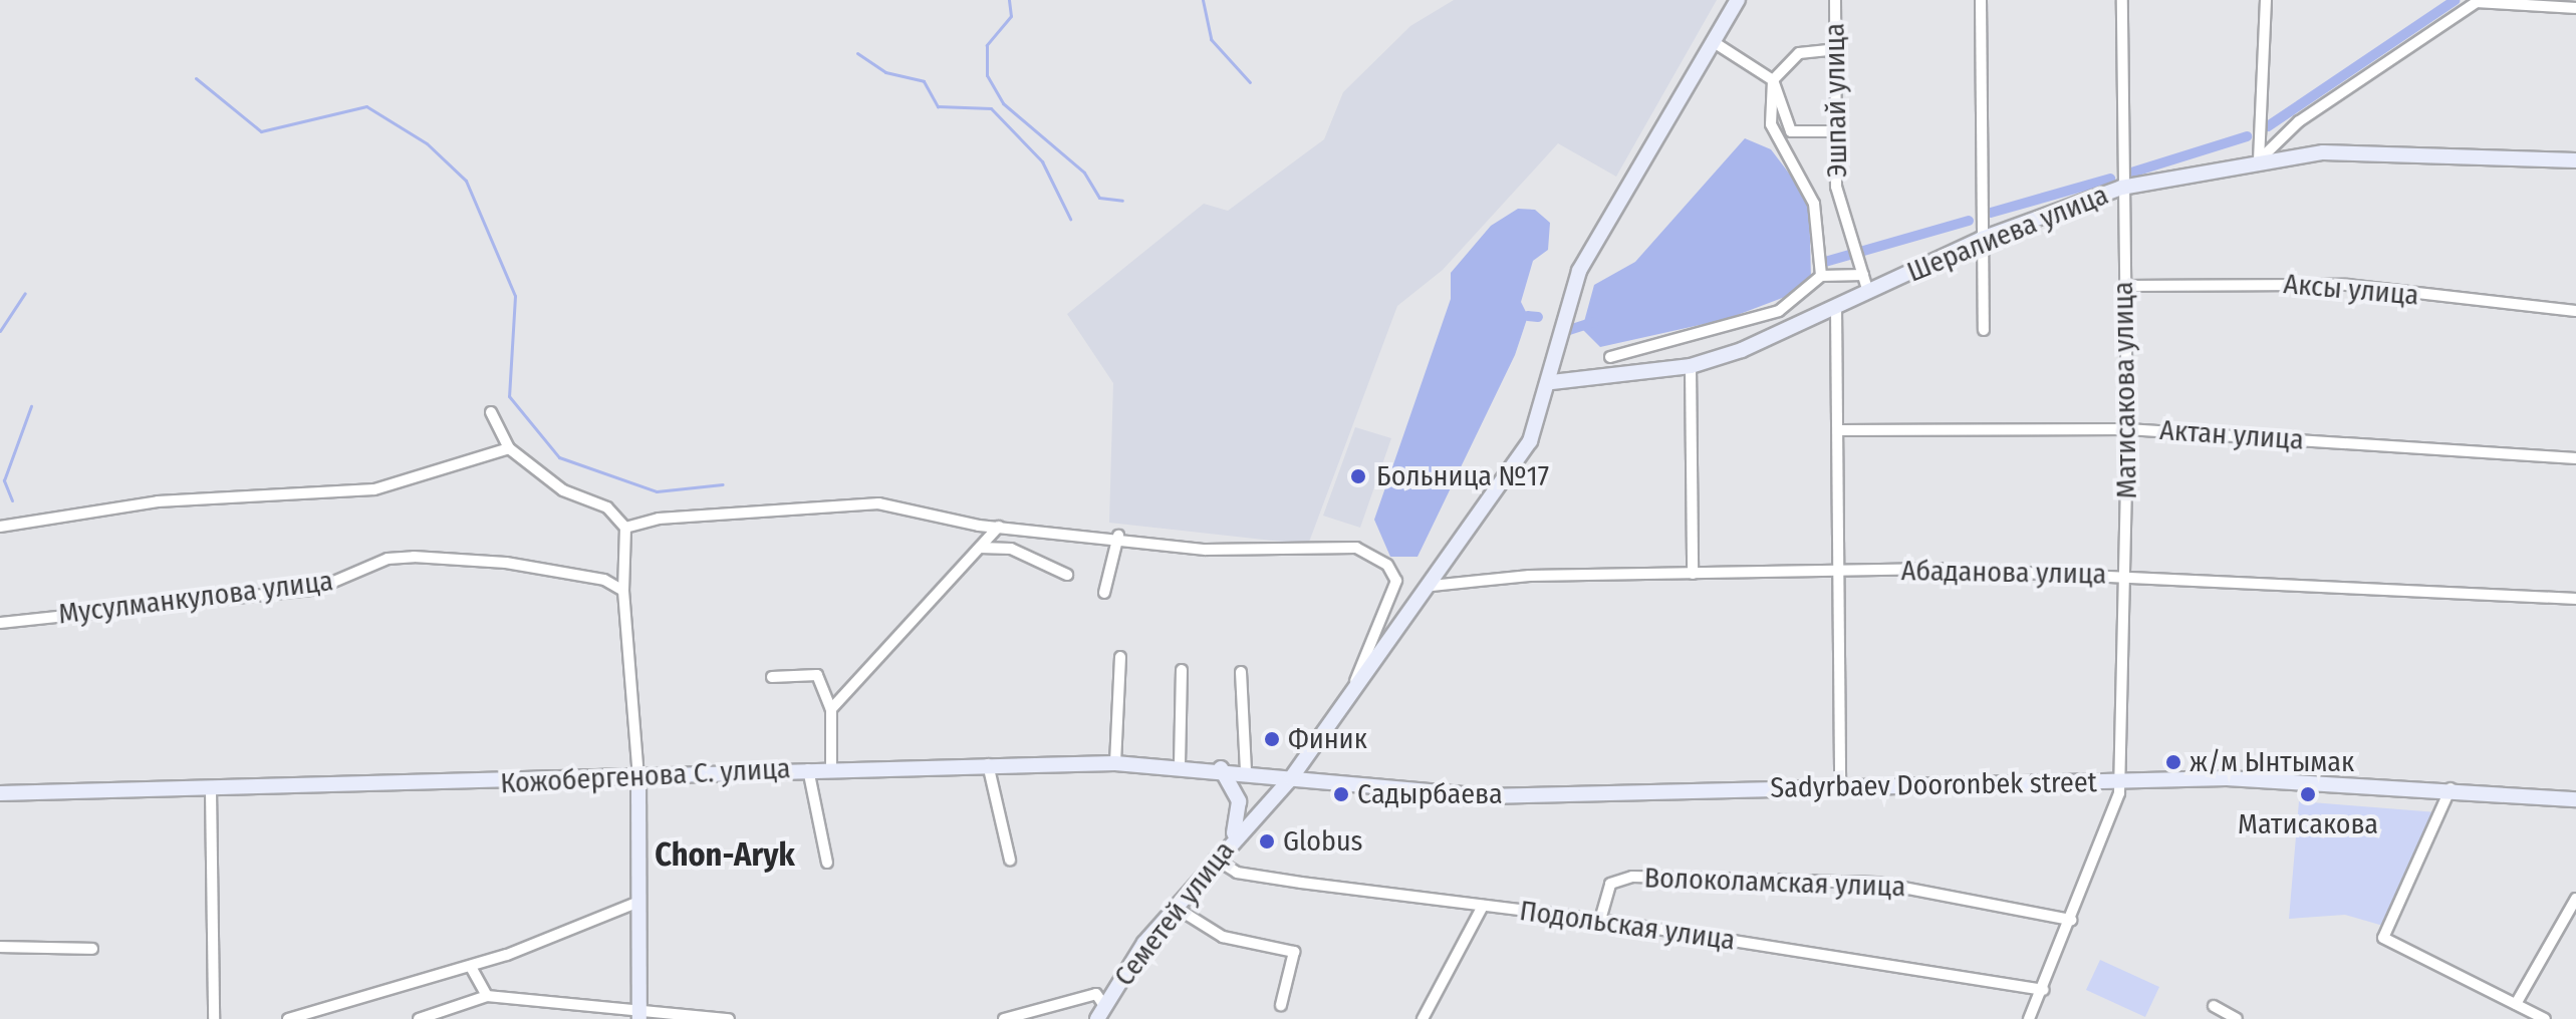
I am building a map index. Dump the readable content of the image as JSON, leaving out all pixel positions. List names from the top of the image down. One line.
{"streets":{"main road":["Шералиева улица","Кожобергенова С. улица","Sadyrbaev Dooronbek street","Семетей улица"],"street":["Эшпай улица","Аксы улица","Матисакова улица","Актан улица","Абаданова улица","Мусулманкулова улица","Волоколамская улица","Подольская улица"]},"crossings":[["Эшпай улица","Шералиева улица"],["Шералиева улица","Матисакова улица"],["Шералиева улица","Семетей улица"],["Аксы улица","Матисакова улица"],["Матисакова улица","Актан улица"],["Матисакова улица","Абаданова улица"],["Матисакова улица","Sadyrbaev Dooronbek street"],["Матисакова улица","Волоколамская улица"],["Матисакова улица","Подольская улица"],["Абаданова улица","Семетей улица"],["Кожобергенова С. улица","Sadyrbaev Dooronbek street"],["Кожобергенова С. улица","Семетей улица"],["Sadyrbaev Dooronbek street","Семетей улица"],["Волоколамская улица","Подольская улица"],["Семетей улица","Подольская улица"]],"districts":["Chon-Aryk"],"places":["Больница №17","Финик","ж/м Ынтымак","Садырбаева","Матисакова","Globus"]}
